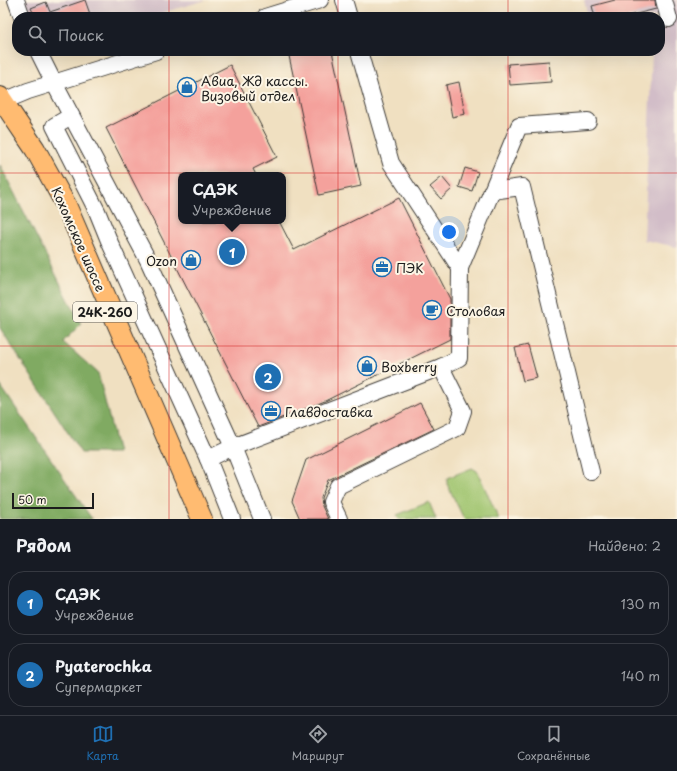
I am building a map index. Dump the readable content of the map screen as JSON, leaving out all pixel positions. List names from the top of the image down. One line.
{"streets":{"main road":["Кохомское шоссе","24К-260"]},"places":{"shop":["Авиа, Жд кассы. Визовый отдел","Ozon","Boxberry"],"office":["ПЭК","Главдоставка"],"cafe":["Столовая"]},"scale_bar":"50 m","page":{"search":"Поиск","popup":["СДЭК","Учреждение"],"pins":["1","2"],"scale":"50 m","heading":["Рядом","Найдено: 2"],"list":[{"mark":"1","name":"СДЭК","note":"Учреждение","value":"130 m"},{"mark":"2","name":"Pyaterochka","note":"Супермаркет","value":"140 m"}],"nav":["Карта","Маршрут","Сохранённые"]}}
